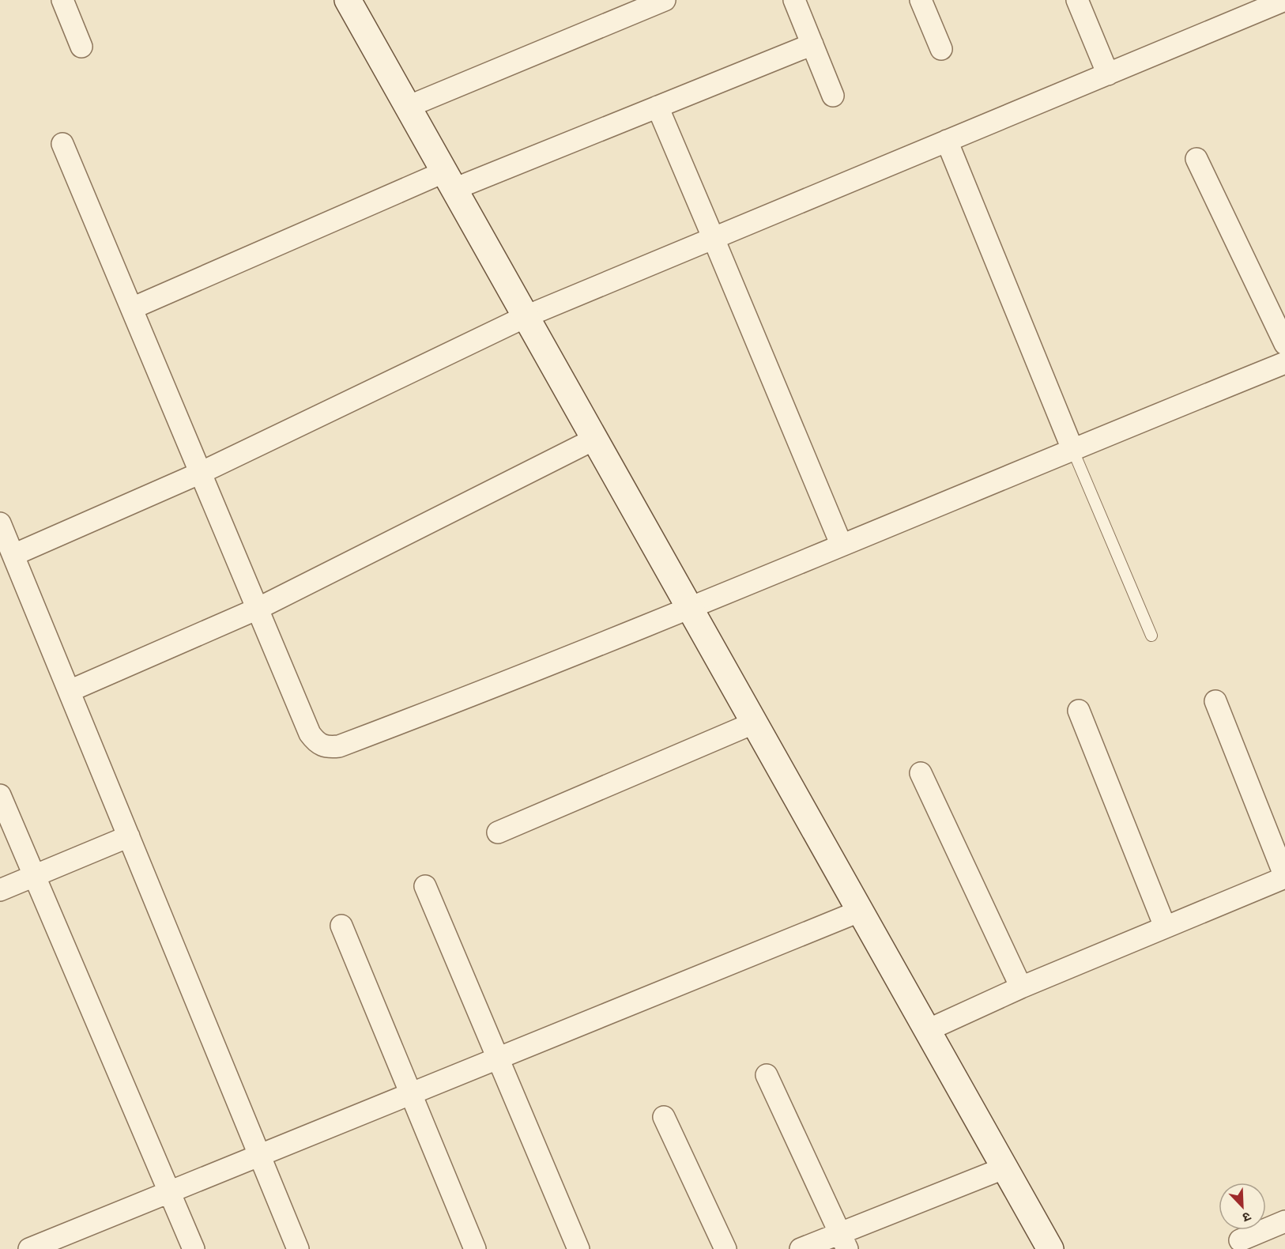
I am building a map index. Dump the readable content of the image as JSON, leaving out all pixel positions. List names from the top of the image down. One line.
{"north":"bottom right"}
